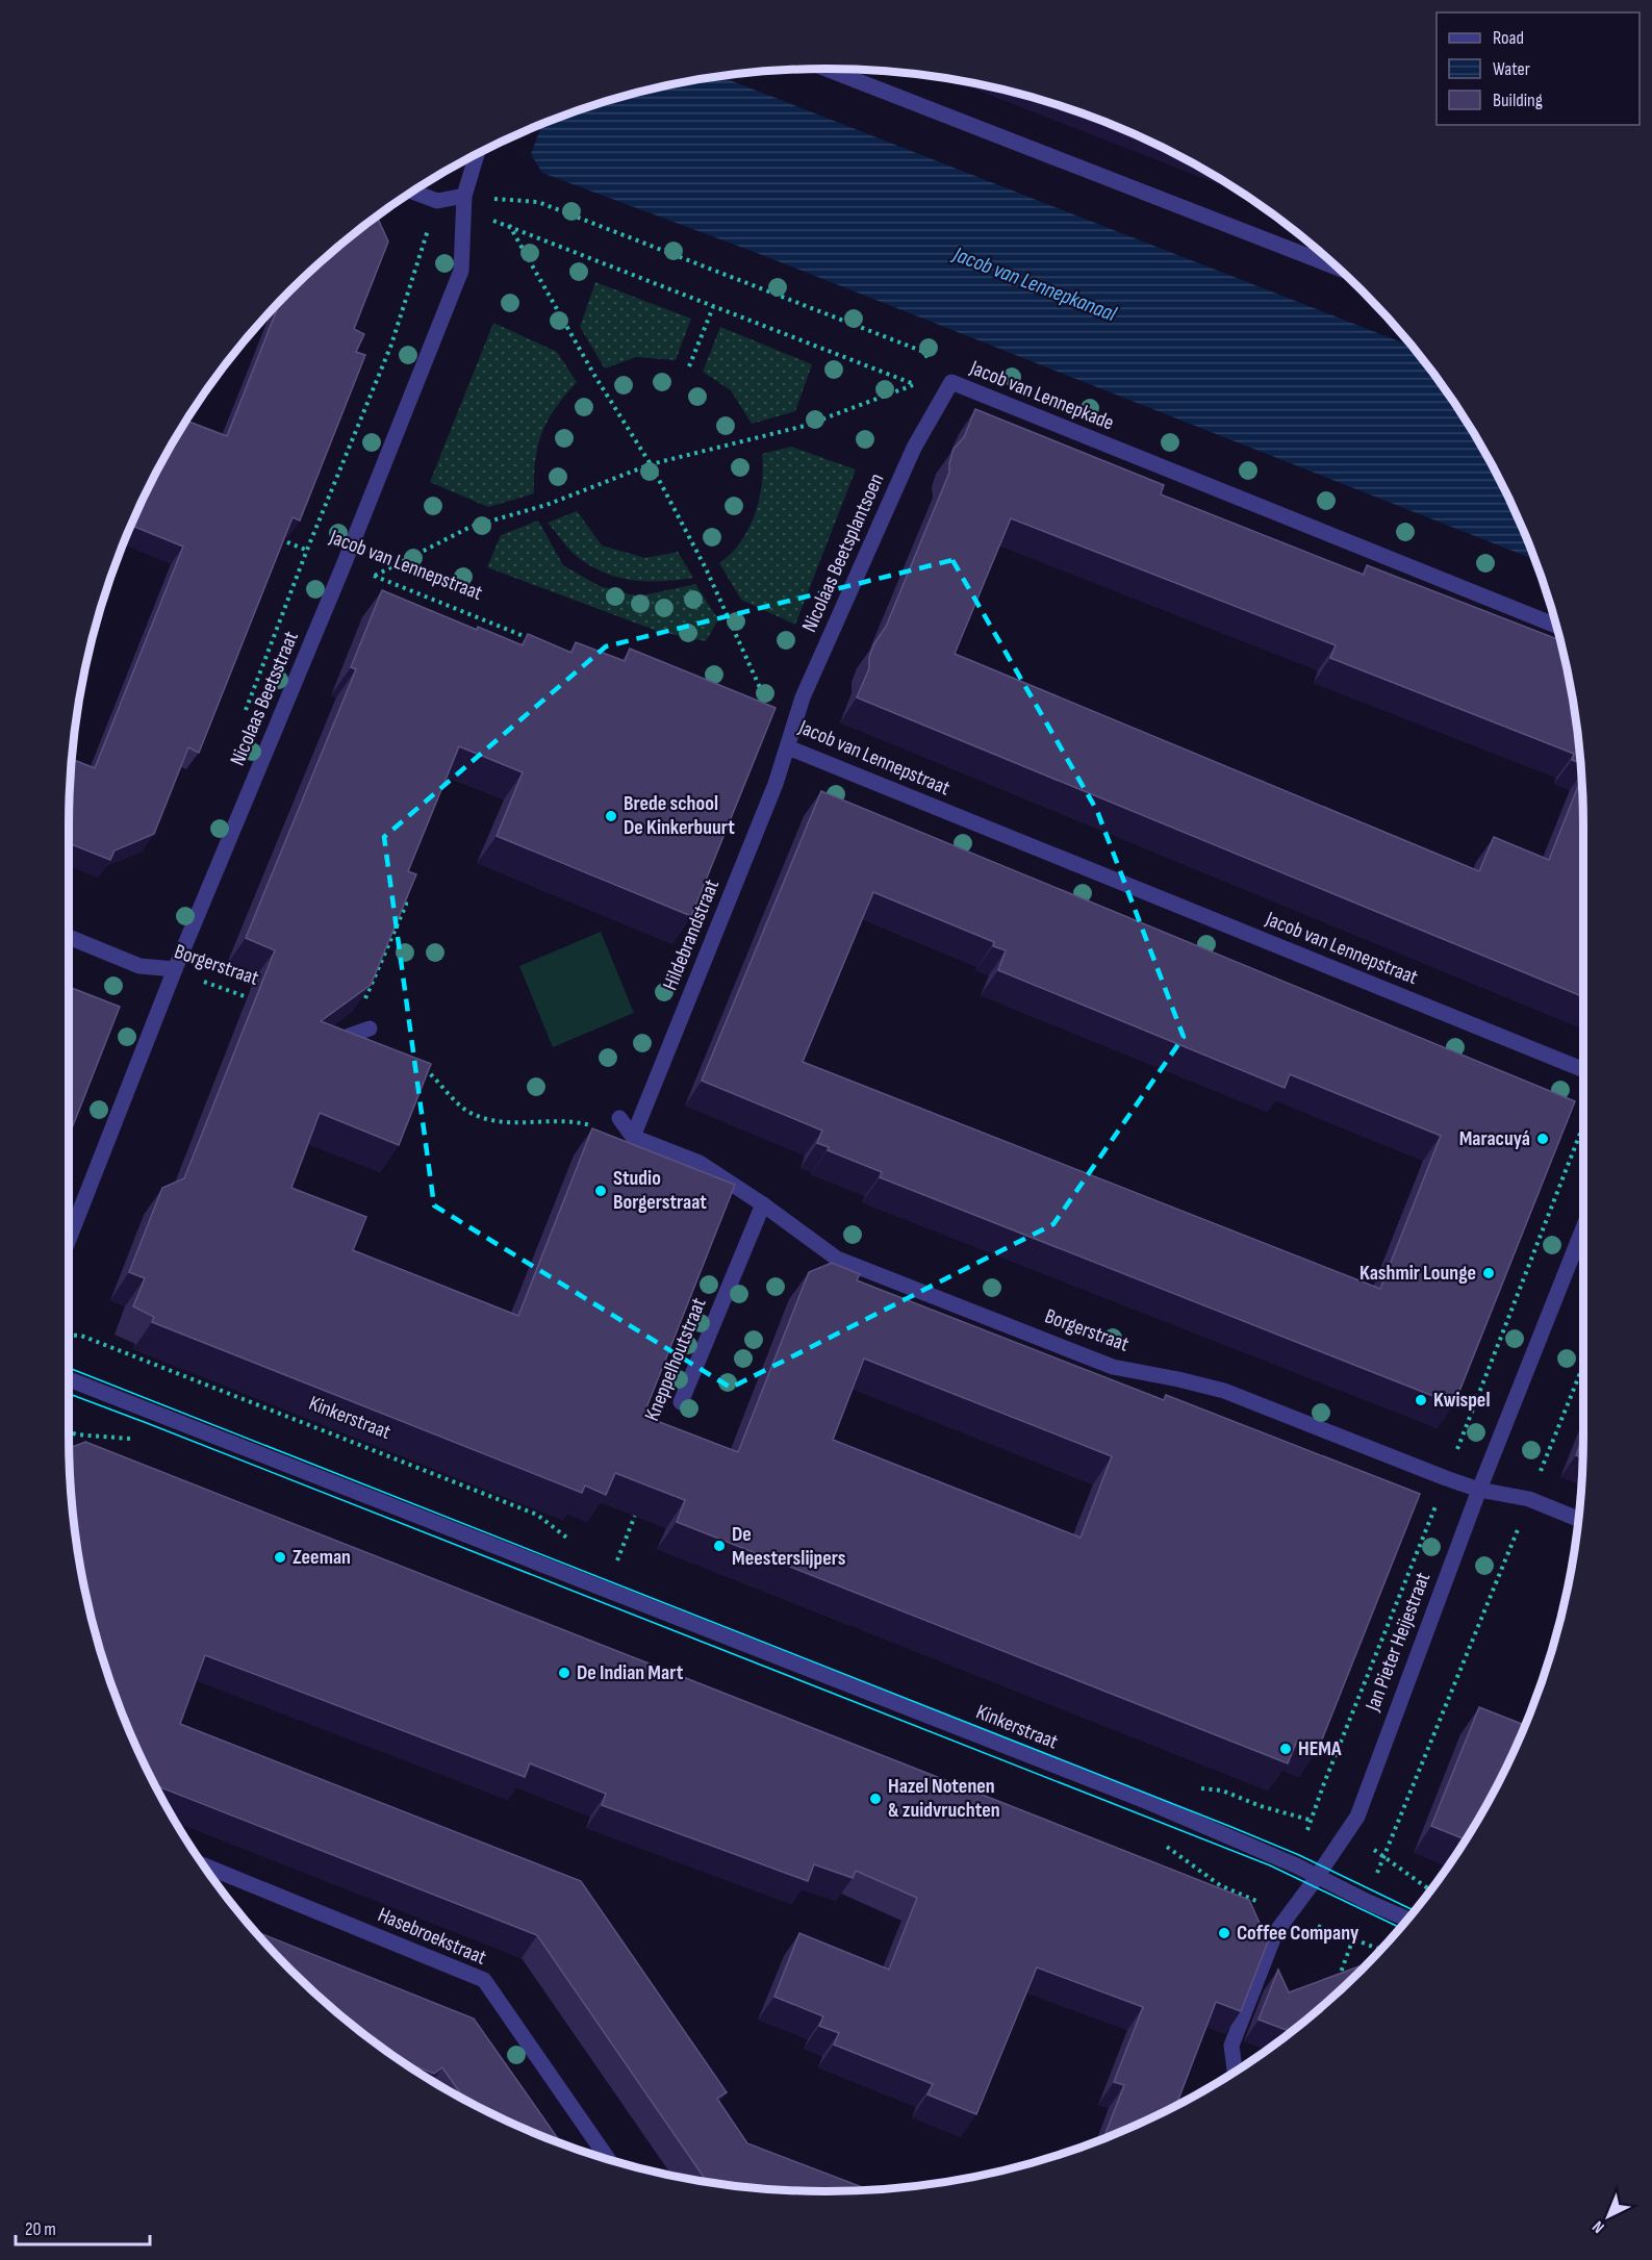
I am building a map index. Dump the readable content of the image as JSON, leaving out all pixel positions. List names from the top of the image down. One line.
{"streets":{"street":["Jacob van Lennepkade","Nicolaas Beetsplantsoen","Jacob van Lennepstraat","Nicolaas Beetsstraat","Hildebrandstraat","Borgerstraat","Kneppelhoutstraat","Kinkerstraat","Jan Pieter Heijestraat","Hasebroekstraat"]},"crossings":[["Jacob van Lennepkade","Nicolaas Beetsplantsoen"],["Jacob van Lennepkade","Nicolaas Beetsstraat"],["Nicolaas Beetsplantsoen","Jacob van Lennepstraat"],["Nicolaas Beetsplantsoen","Hildebrandstraat"],["Jacob van Lennepstraat","Nicolaas Beetsstraat"],["Jacob van Lennepstraat","Hildebrandstraat"],["Nicolaas Beetsstraat","Borgerstraat"],["Hildebrandstraat","Borgerstraat"],["Borgerstraat","Kneppelhoutstraat"],["Borgerstraat","Jan Pieter Heijestraat"],["Kinkerstraat","Jan Pieter Heijestraat"]],"water":["Jacob van Lennepkanaal"],"places":["Brede school De Kinkerbuurt","Maracuyá","Studio Borgerstraat","Kashmir Lounge","Kwispel","De Meesterslijpers","Zeeman","De Indian Mart","HEMA","Hazel Notenen & zuidvruchten","Coffee Company"],"legend":["Road","Water","Building"],"scale_bar":"20 m","north":"bottom left"}
